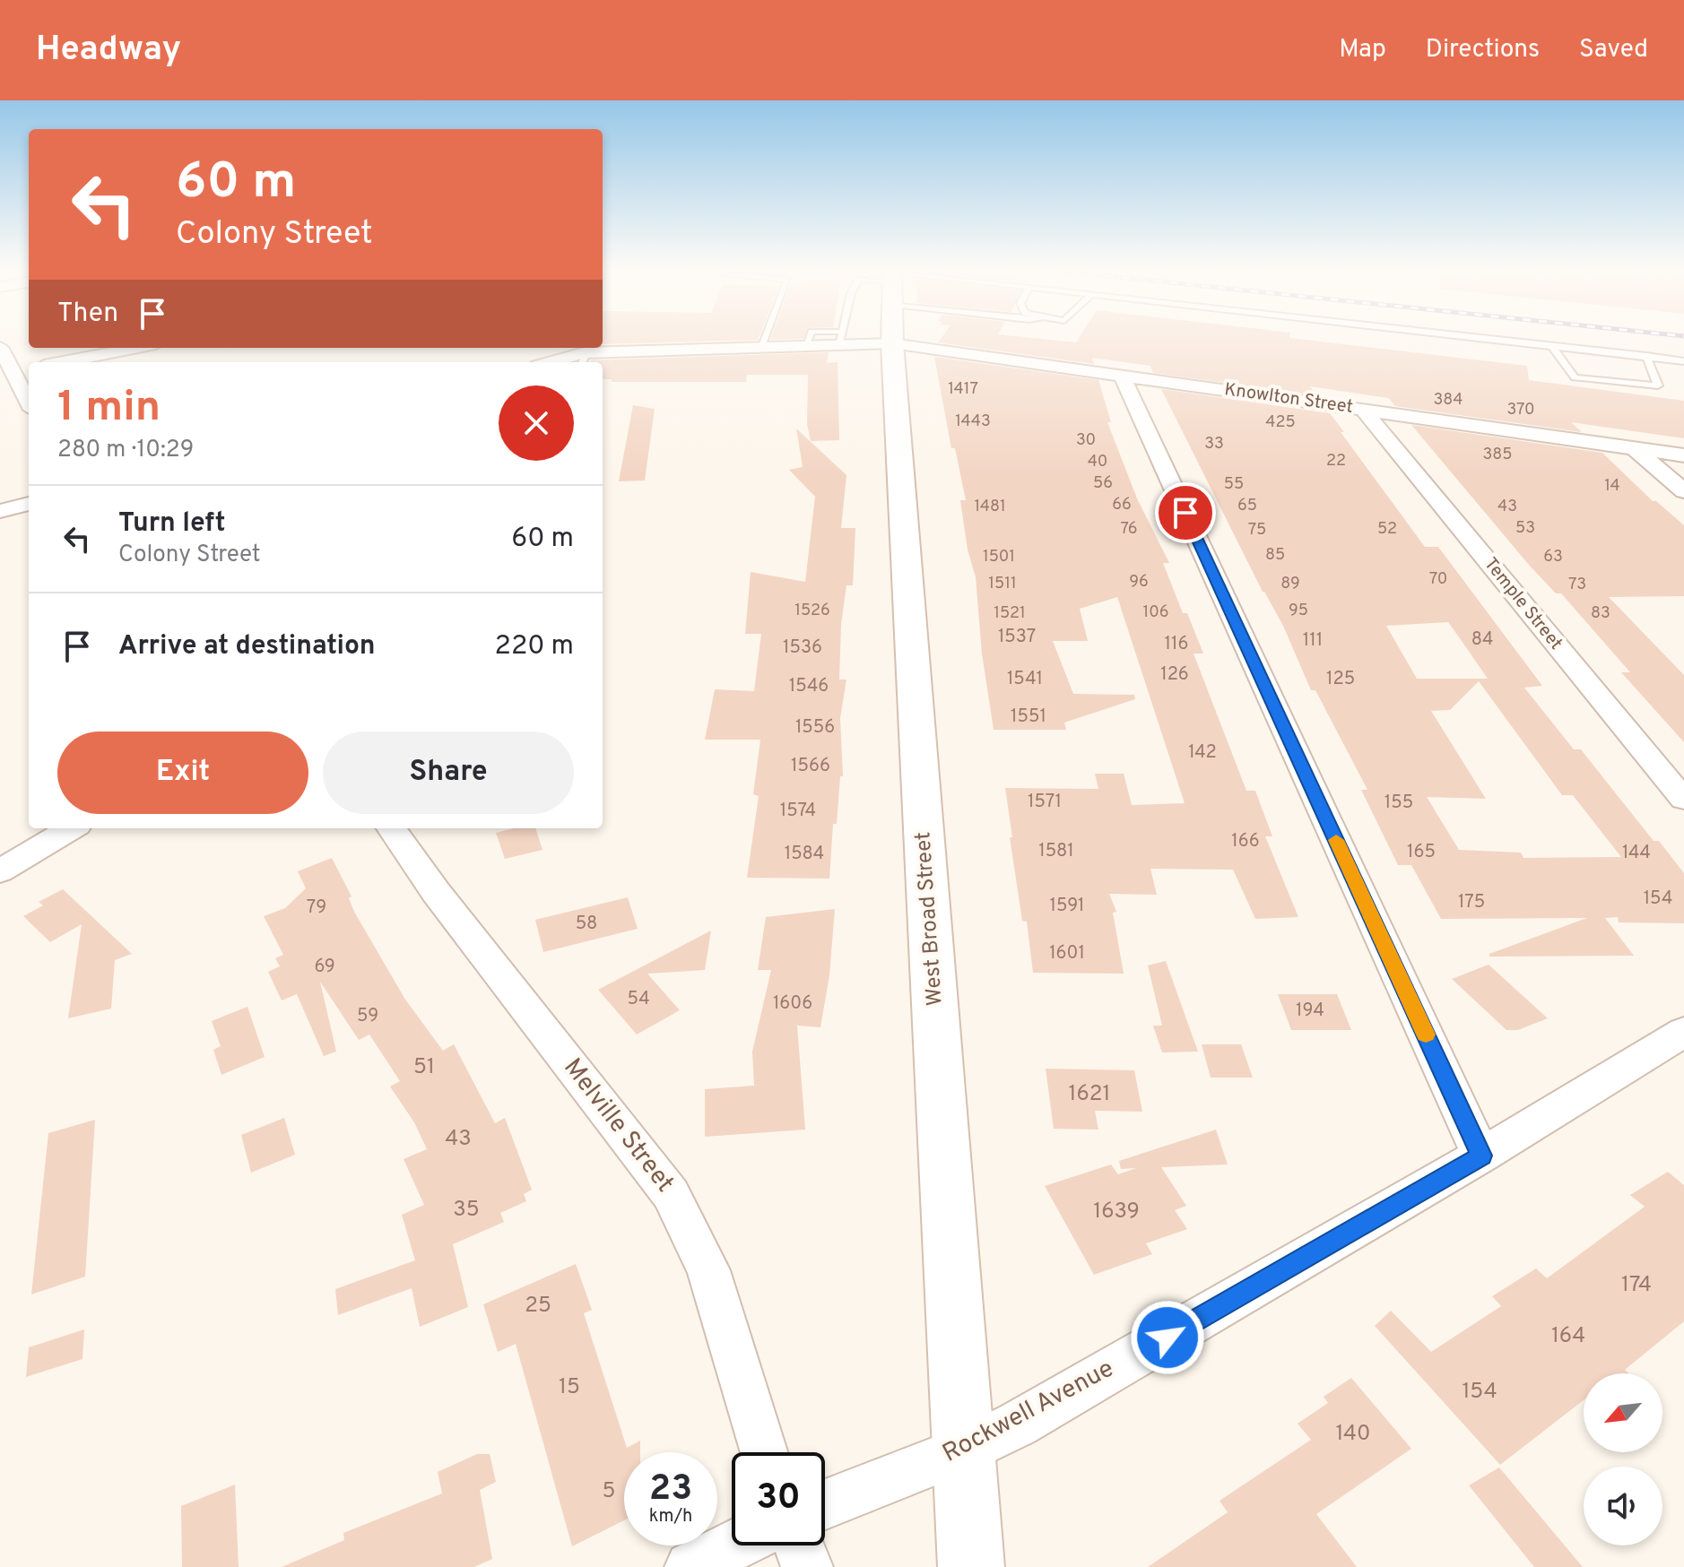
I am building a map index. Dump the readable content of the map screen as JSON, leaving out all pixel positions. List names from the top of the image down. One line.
{"streets":{"main road":["West Broad Street"],"street":["Knowlton Street","Temple Street","Melville Street","Rockwell Avenue"]},"crossings":[["Knowlton Street","Temple Street"],["West Broad Street","Rockwell Avenue"]],"house_numbers":["1417","384","370","1443","425","30","33","385","22","40","56","55","14","66","65","1481","43","53","76","52","75","85","1501","63","70","96","1511","89","73","1526","95","106","1521","83","1537","84","111","116","1536","126","1541","125","1546","1551","1556","142","1566","1571","155","1574","166","1581","165","144","1584","154","175","1591","79","58","1601","69","54","1606","194","59","51","1621","43","35","1639","174","25","164","15","154","140","5"],"north":"bottom left","page":{"header":"Headway","nav":["Map","Directions","Saved"],"turn":["60 m","Colony Street"],"then":"Then","heading":["1 min","280 m · 10:29"],"list":[{"name":"Turn left","note":"Colony Street","value":"60 m"},{"name":"Arrive at destination","value":"220 m"}],"buttons":["Exit","Share"],"speed":"23 km/h","limit":"30"}}
